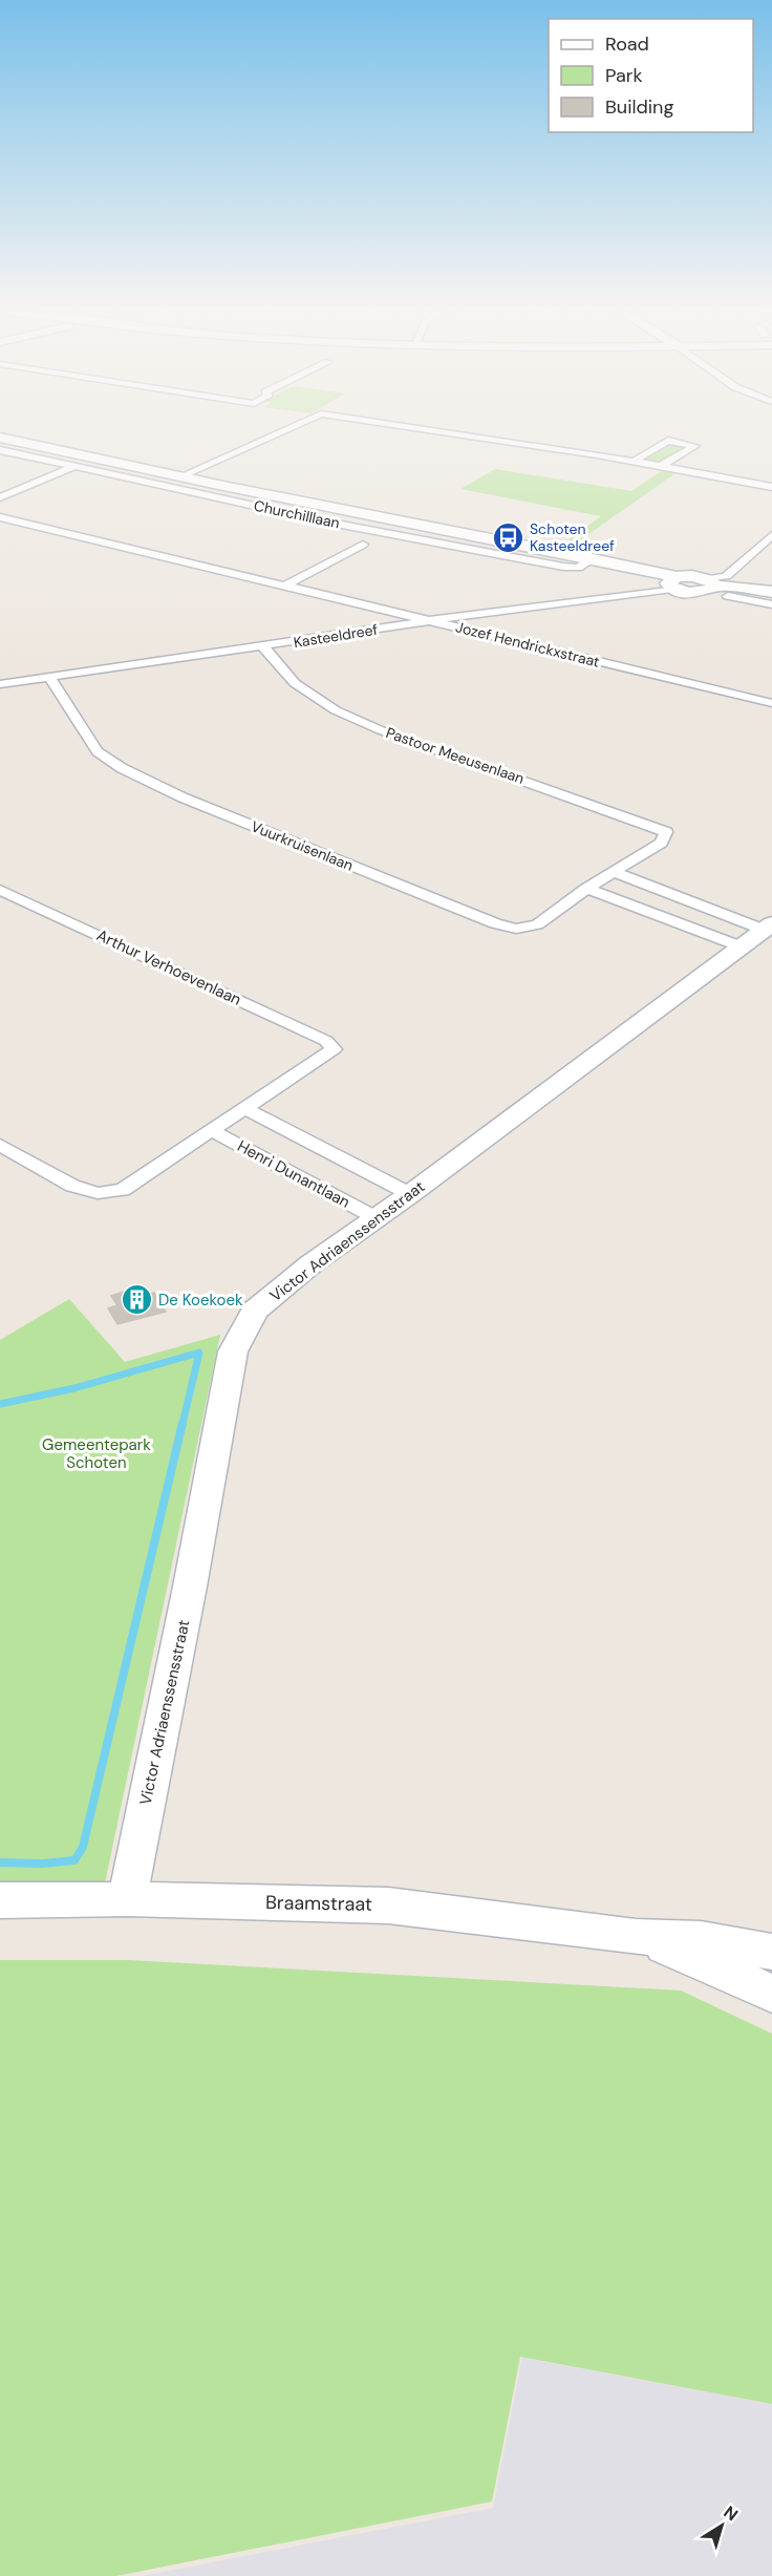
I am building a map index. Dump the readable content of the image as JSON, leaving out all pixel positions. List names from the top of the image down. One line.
{"streets":{"street":["Churchilllaan","Kasteeldreef","Jozef Hendrickxstraat","Pastoor Meeusenlaan","Vuurkruisenlaan","Arthur Verhoevenlaan","Henri Dunantlaan","Victor Adriaenssensstraat","Braamstraat"]},"crossings":[["Churchilllaan","Kasteeldreef"],["Kasteeldreef","Jozef Hendrickxstraat"],["Kasteeldreef","Pastoor Meeusenlaan"],["Kasteeldreef","Vuurkruisenlaan"],["Pastoor Meeusenlaan","Vuurkruisenlaan"],["Arthur Verhoevenlaan","Henri Dunantlaan"],["Henri Dunantlaan","Victor Adriaenssensstraat"],["Victor Adriaenssensstraat","Braamstraat"]],"parks":["Gemeentepark Schoten"],"places":{"bus stop":["Schoten Kasteeldreef"],"building":["De Koekoek"]},"legend":["Road","Park","Building"],"north":"top right"}
